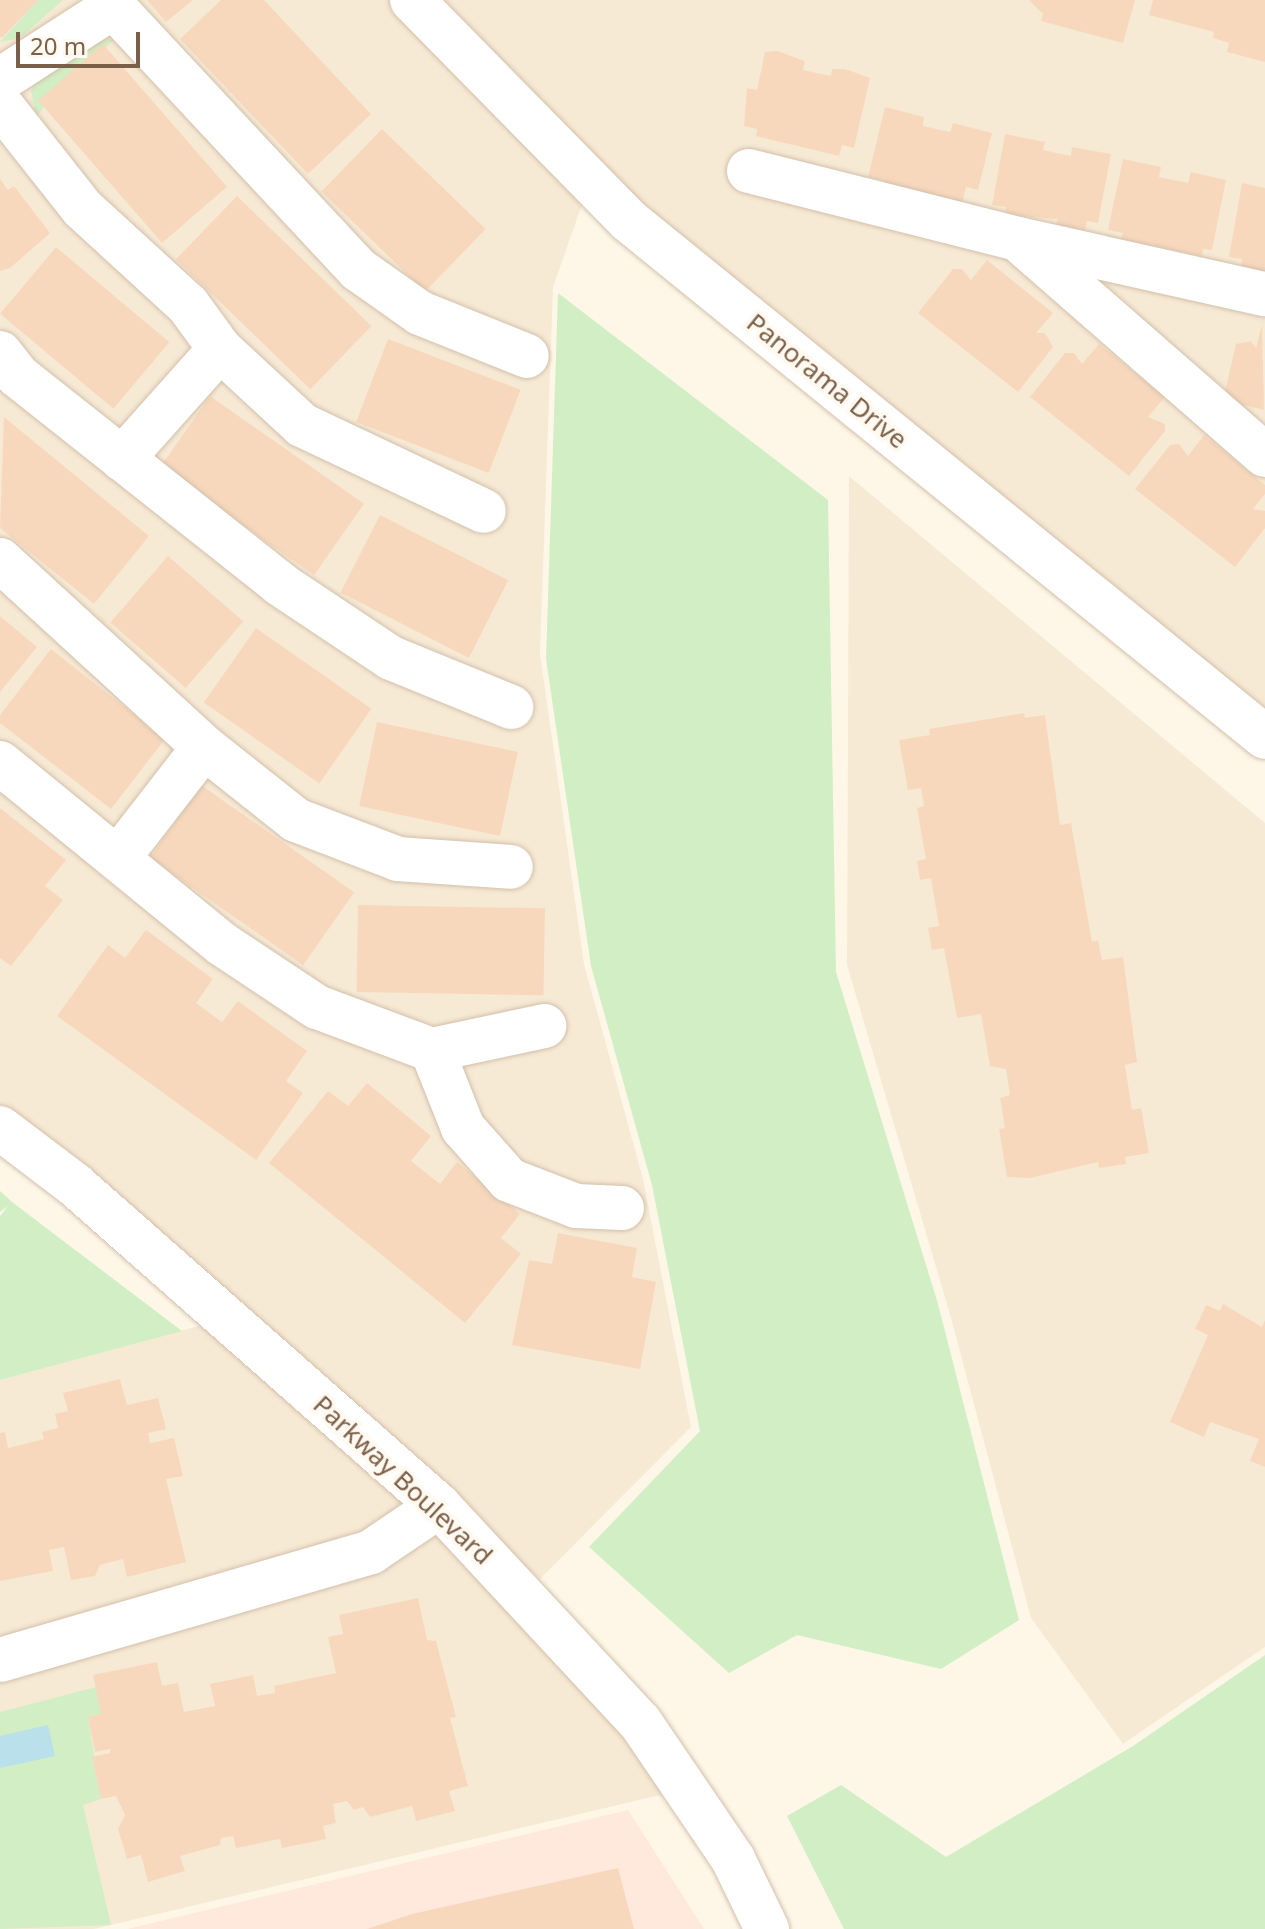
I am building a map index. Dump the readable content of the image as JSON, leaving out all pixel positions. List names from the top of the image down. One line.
{"streets":{"street":["Panorama Drive","Parkway Boulevard"]},"scale_bar":"20 m"}
